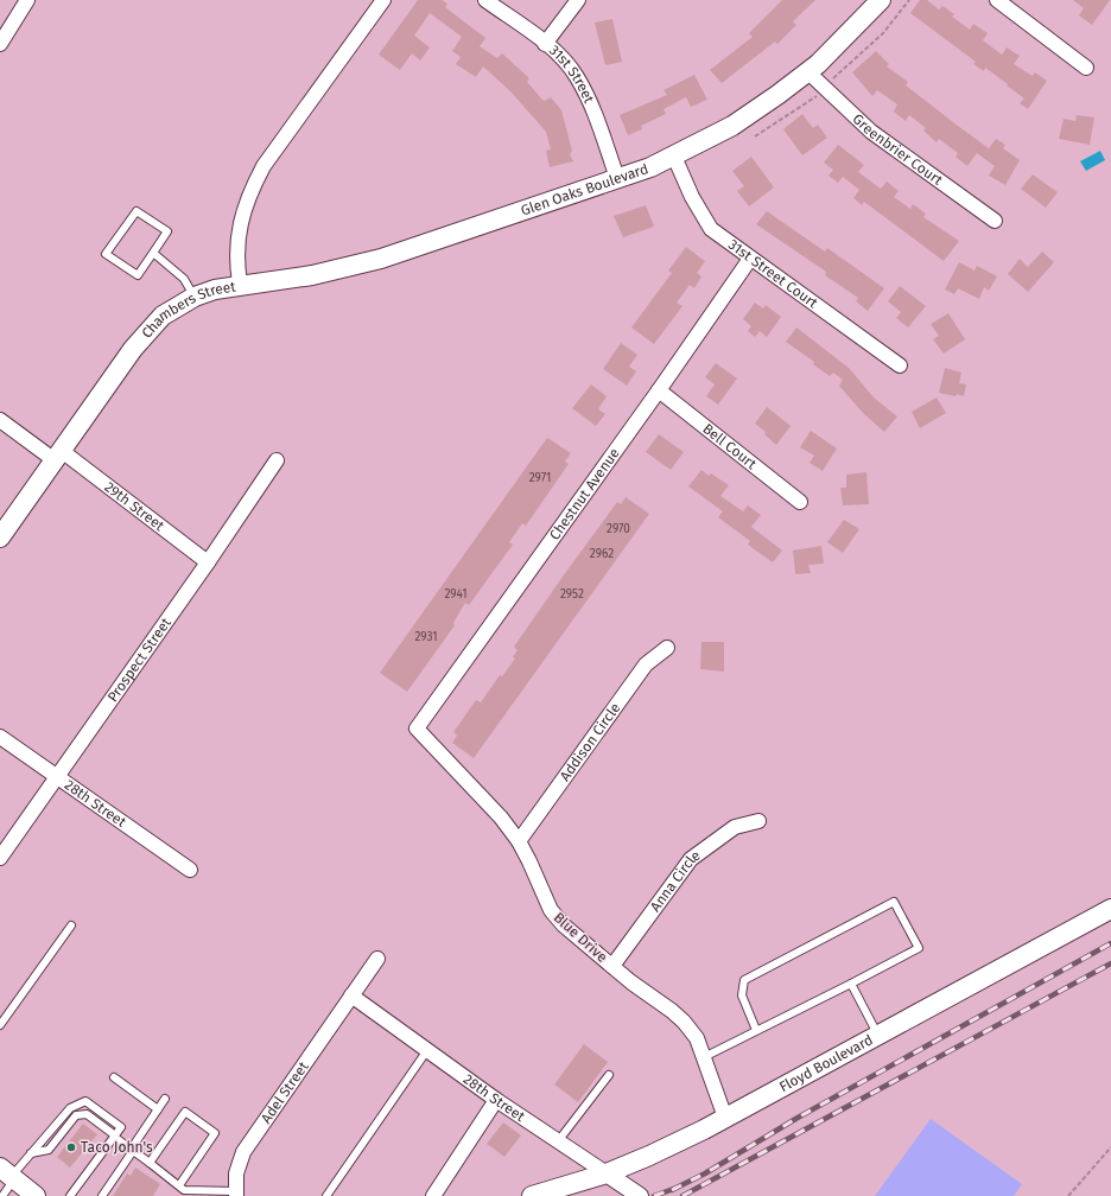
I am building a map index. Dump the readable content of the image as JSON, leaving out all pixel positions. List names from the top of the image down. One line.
{"streets":{"main road":["Glen Oaks Boulevard","Chambers Street","Floyd Boulevard"],"street":["31st Street","Greenbrier Court","31st Street Court","Bell Court","Chestnut Avenue","29th Street","Prospect Street","Addison Circle","28th Street","Anna Circle","Blue Drive","Adel Street"]},"crossings":[["31st Street","Glen Oaks Boulevard"],["Greenbrier Court","Glen Oaks Boulevard"],["Glen Oaks Boulevard","31st Street Court"],["Glen Oaks Boulevard","Chambers Street"],["31st Street Court","Chestnut Avenue"],["Chambers Street","29th Street"],["Bell Court","Chestnut Avenue"],["Chestnut Avenue","Blue Drive"],["29th Street","Prospect Street"],["Prospect Street","28th Street"],["Addison Circle","Blue Drive"],["28th Street","Floyd Boulevard"],["28th Street","Adel Street"],["Anna Circle","Blue Drive"],["Blue Drive","Floyd Boulevard"]],"places":["Taco John's"],"house_numbers":["2971","2970","2962","2941","2952","2931"]}
